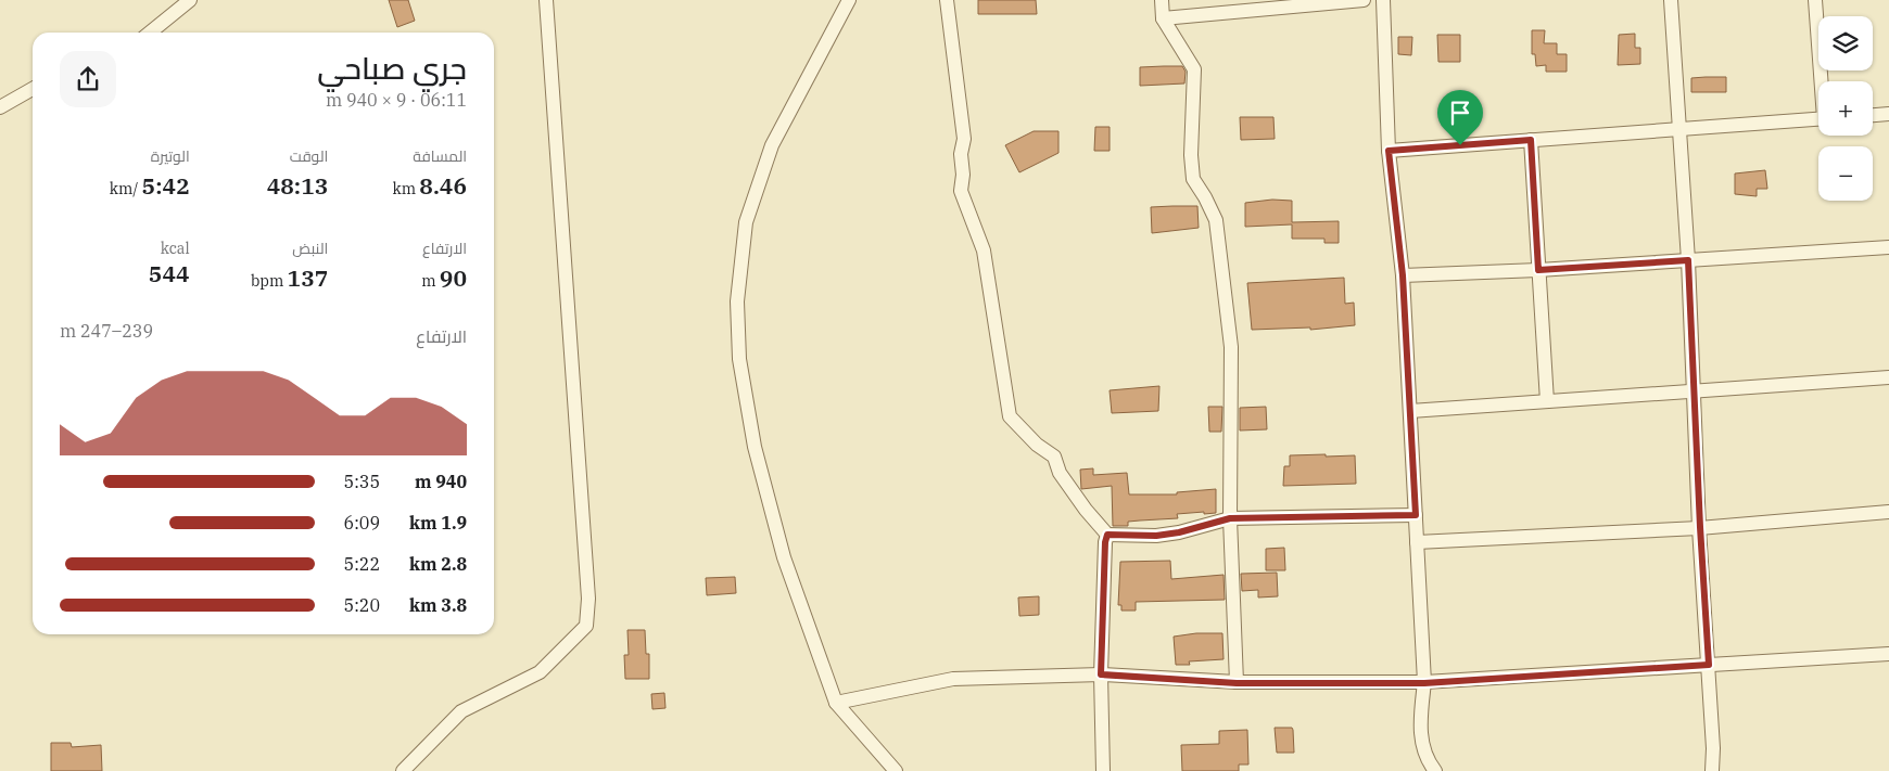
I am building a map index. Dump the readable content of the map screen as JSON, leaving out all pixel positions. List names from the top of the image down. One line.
{"page":{"map_buttons":["+","−"],"heading":["جري صباحي","06:11 · 9 × 940 m"],"stats":[["المسافة","8.46 km"],["الوقت","48:13"],["الوتيرة","5:42 /km"],["الارتفاع","90 m"],["النبض","137 bpm"],["kcal","544"]],"chart":["الارتفاع","239–247 m"],"list":[{"name":"940 m","note":"5:35"},{"name":"1.9 km","note":"6:09"},{"name":"2.8 km","note":"5:22"},{"name":"3.8 km","note":"5:20"}]}}
